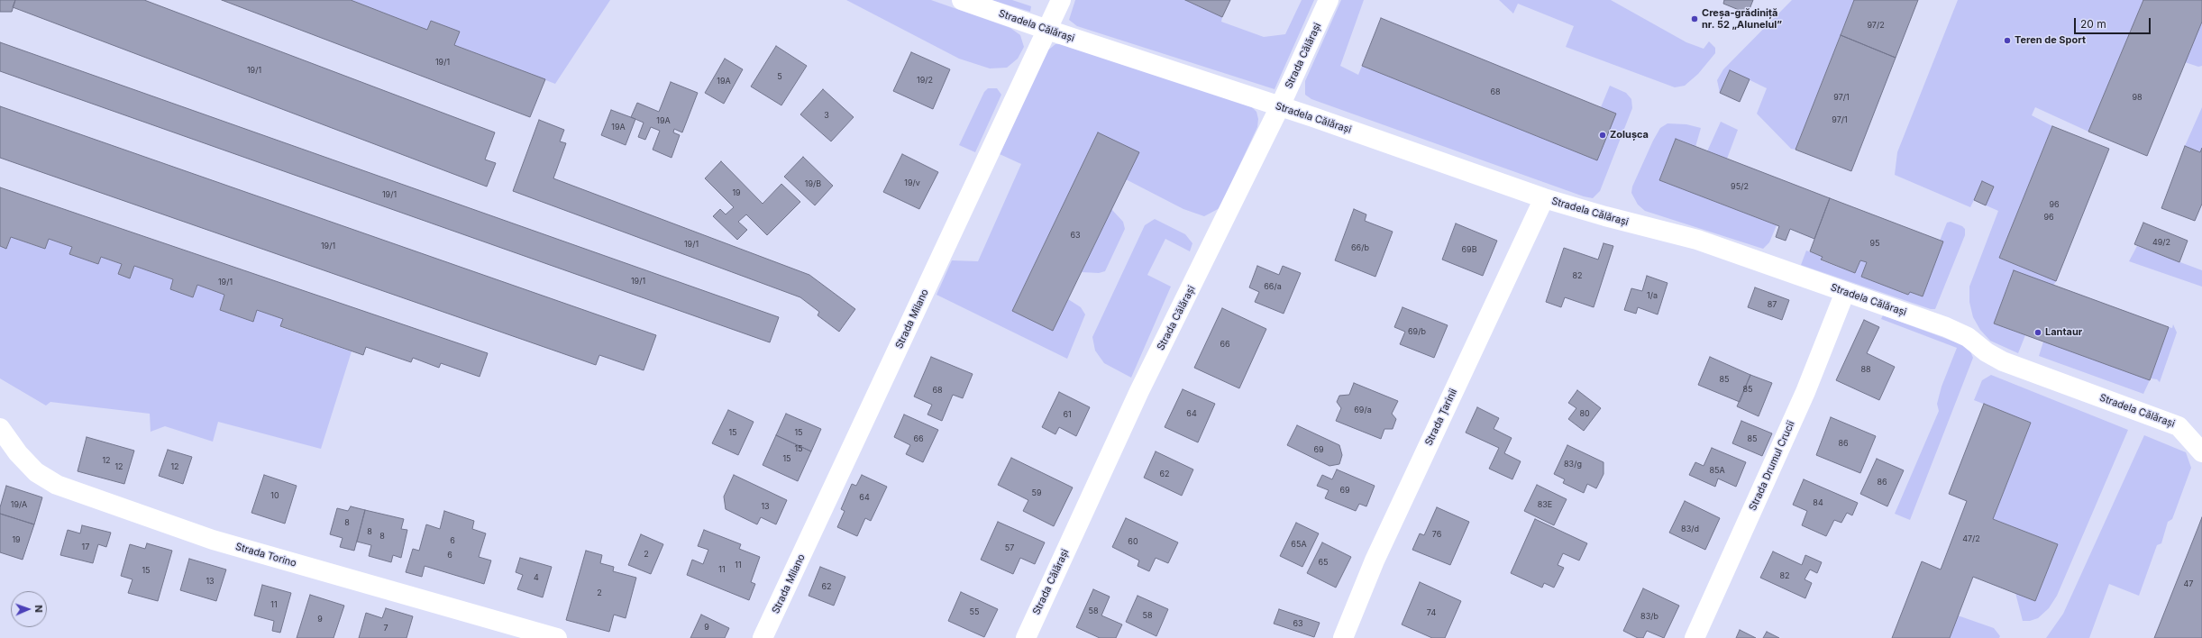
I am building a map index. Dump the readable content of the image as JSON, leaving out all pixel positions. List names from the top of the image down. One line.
{"streets":{"street":["Stradela Călărași","Strada Călărași","Strada Milano","Strada Țarinii","Strada Drumul Crucii","Strada Torino"]},"crossings":[["Stradela Călărași","Strada Călărași"],["Stradela Călărași","Strada Milano"],["Stradela Călărași","Strada Țarinii"],["Stradela Călărași","Strada Drumul Crucii"]],"places":["Creșa-grădiniță nr. 52 „Alunelul”","Teren de Sport","Zolușca","Lantaur"],"house_numbers":["97/2","19/1","19/1","5","19/2","19A","68","97/1","98","3","97/1","19A","19A","19/v","19/B","95/2","19","19/1","96","96","63","49/2","95","19/1","19/1","66/b","69B","82","19/1","19/1","66/a","1/a","87","69/b","66","88","85","85","68","69/a","64","80","61","15","15","66","85","86","15","69","15","12","83/g","12","12","85A","62","86","69","59","10","64","84","19/A","83E","13","8","83/d","8","76","8","47/2","19","6","60","65A","17","57","2","6","65","11","11","15","82","4","13","47","62","2","11","58","55","74","58","83/b","9","63","9","7"],"scale_bar":"20 m","north":"right"}
